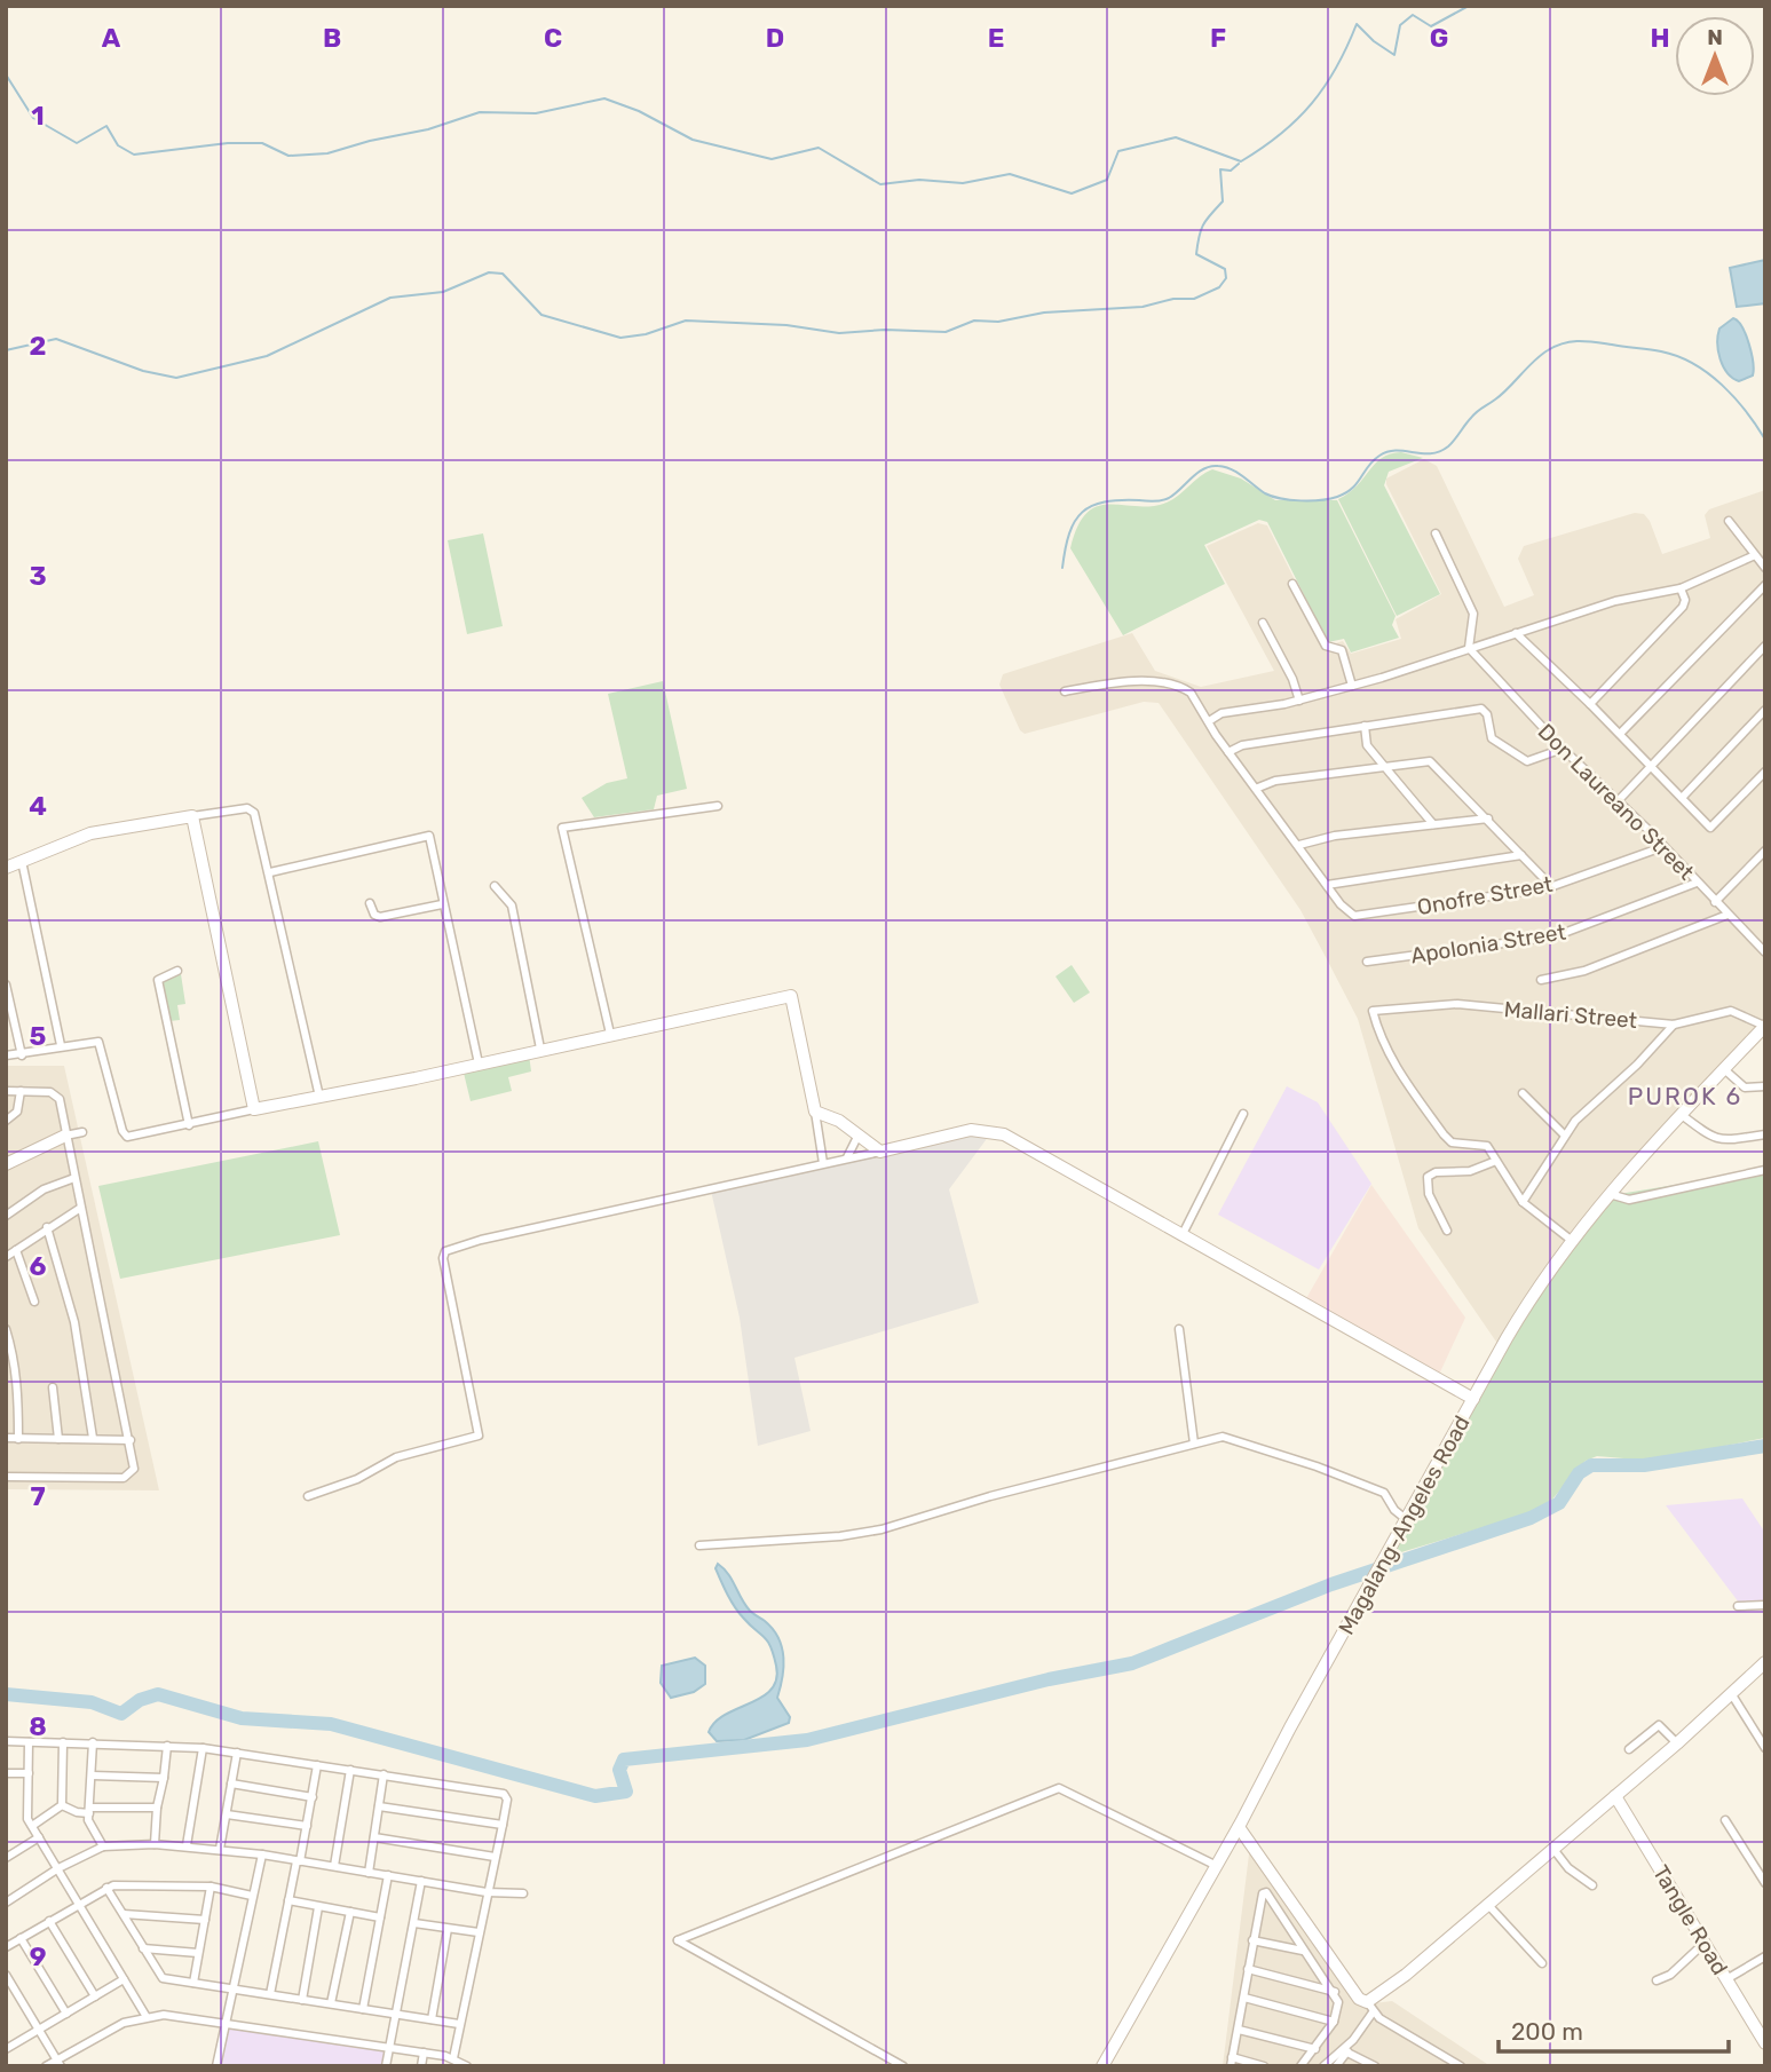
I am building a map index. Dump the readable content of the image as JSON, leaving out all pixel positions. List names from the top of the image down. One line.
{"streets":{"street":["Don Laureano Street","Onofre Street","Apolonia Street","Mallari Street","Magalang-Angeles Road","Tangle Road"]},"crossings":[["Don Laureano Street","Onofre Street"],["Don Laureano Street","Apolonia Street"],["Mallari Street","Magalang-Angeles Road"]],"districts":["PUROK 6"],"scale_bar":"200 m","north":"top","grid":{"columns":["A","B","C","D","E","F","G","H"],"rows":["1","2","3","4","5","6","7","8","9"]}}
